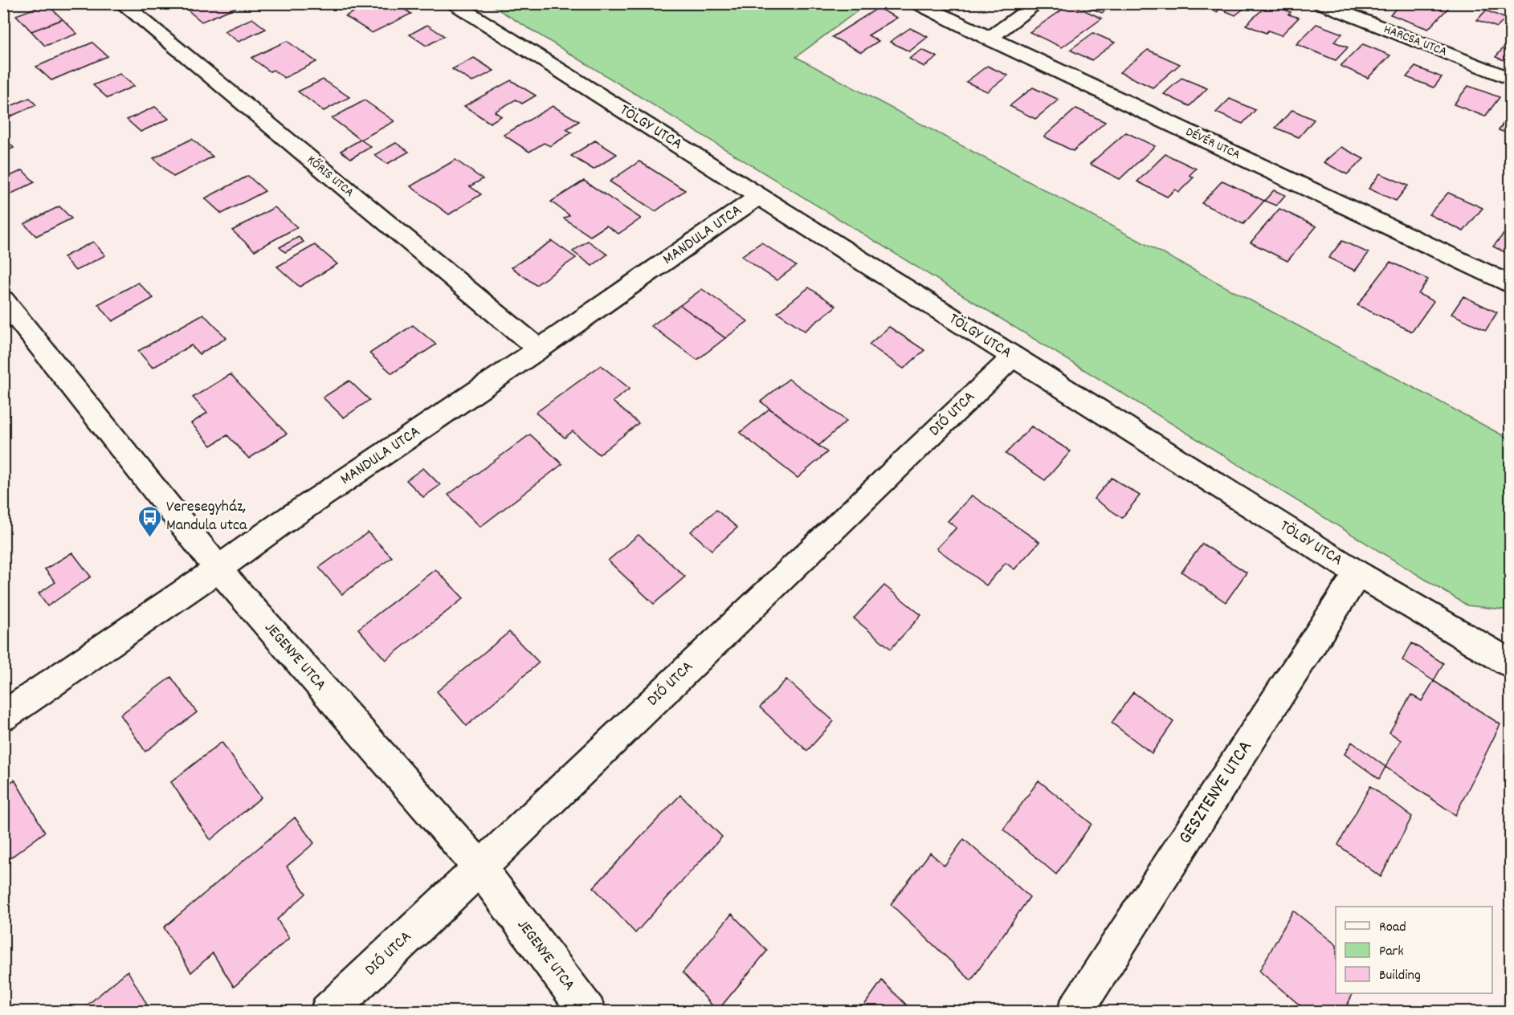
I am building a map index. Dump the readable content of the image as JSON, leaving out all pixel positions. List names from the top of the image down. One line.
{"streets":{"street":["HARCSA UTCA","TÖLGY UTCA","DÉVÉR UTCA","KŐRIS UTCA","MANDULA UTCA","DIÓ UTCA","JEGENYE UTCA","GESZTENYE UTCA"]},"crossings":[["TÖLGY UTCA","MANDULA UTCA"],["TÖLGY UTCA","DIÓ UTCA"],["TÖLGY UTCA","GESZTENYE UTCA"],["KŐRIS UTCA","MANDULA UTCA"],["MANDULA UTCA","JEGENYE UTCA"],["DIÓ UTCA","JEGENYE UTCA"]],"places":{"bus stop":["Veresegyház, Mandula utca"]},"legend":["Road","Park","Building"]}
